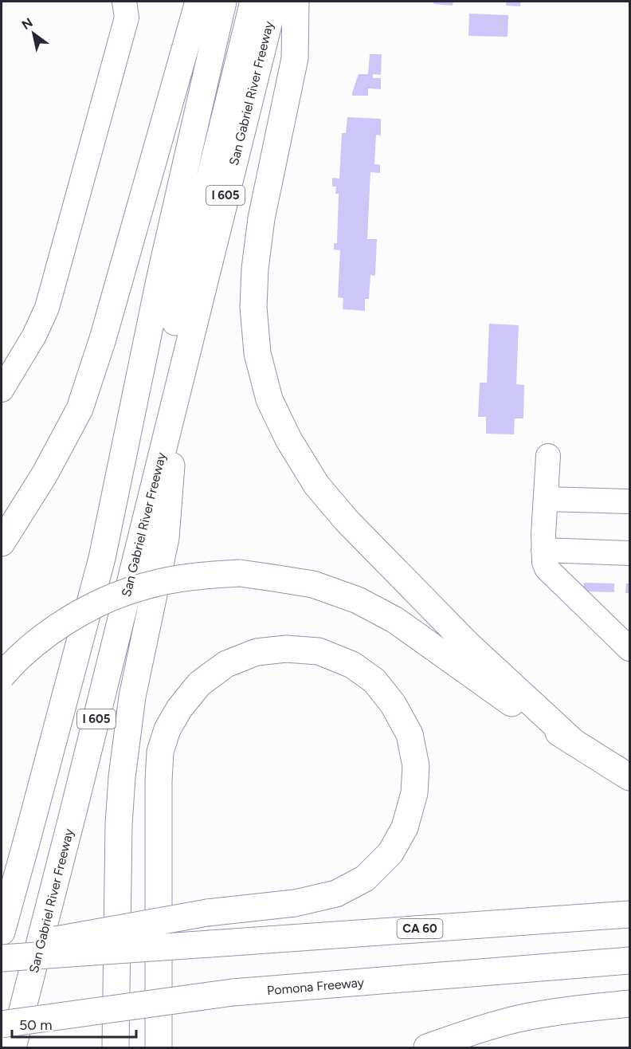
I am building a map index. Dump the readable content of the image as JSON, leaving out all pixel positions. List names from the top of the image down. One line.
{"streets":{"highway":["San Gabriel River Freeway","I 605","CA 60","Pomona Freeway"]},"scale_bar":"50 m","north":"top left"}
